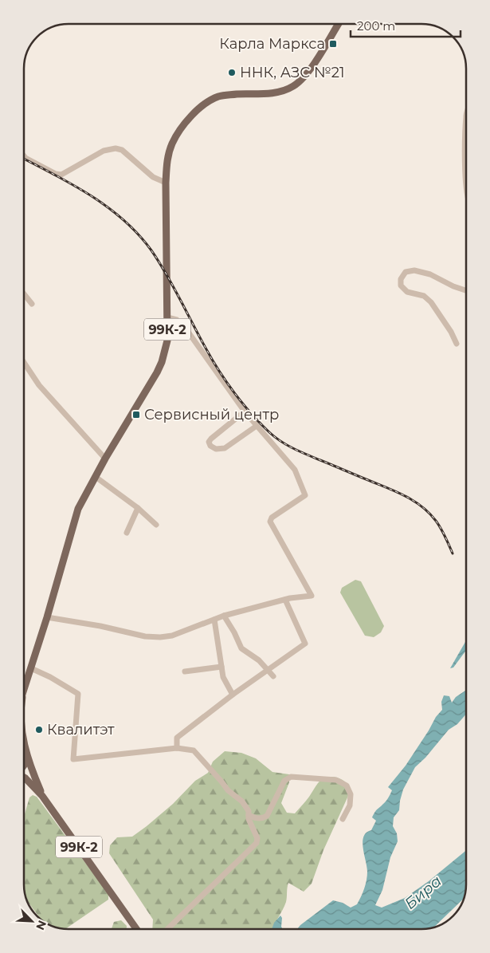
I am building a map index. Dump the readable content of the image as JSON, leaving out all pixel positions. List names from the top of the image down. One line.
{"streets":{"main road":["99К-2"]},"water":["Бира"],"places":{"transit":["Карла Маркса","Сервисный центр"],"other":["ННК, АЗС №21","Квалитэт"]},"scale_bar":"200 m","north":"bottom right"}
